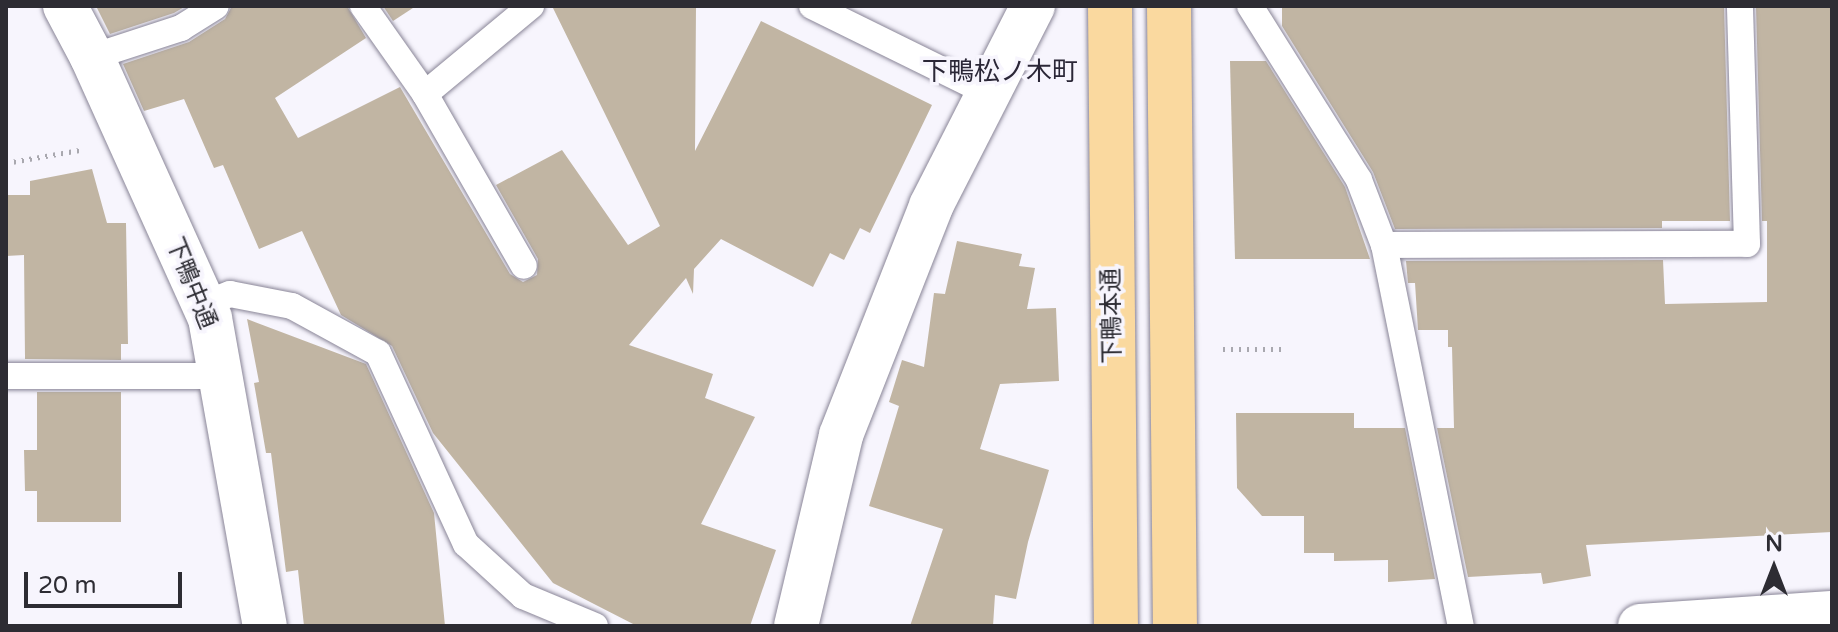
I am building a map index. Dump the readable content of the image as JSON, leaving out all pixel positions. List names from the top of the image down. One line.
{"streets":{"main road":["下鴨本通"],"street":["下鴨中通"]},"districts":["下鴨松ノ木町"],"scale_bar":"20 m","north":"top"}
